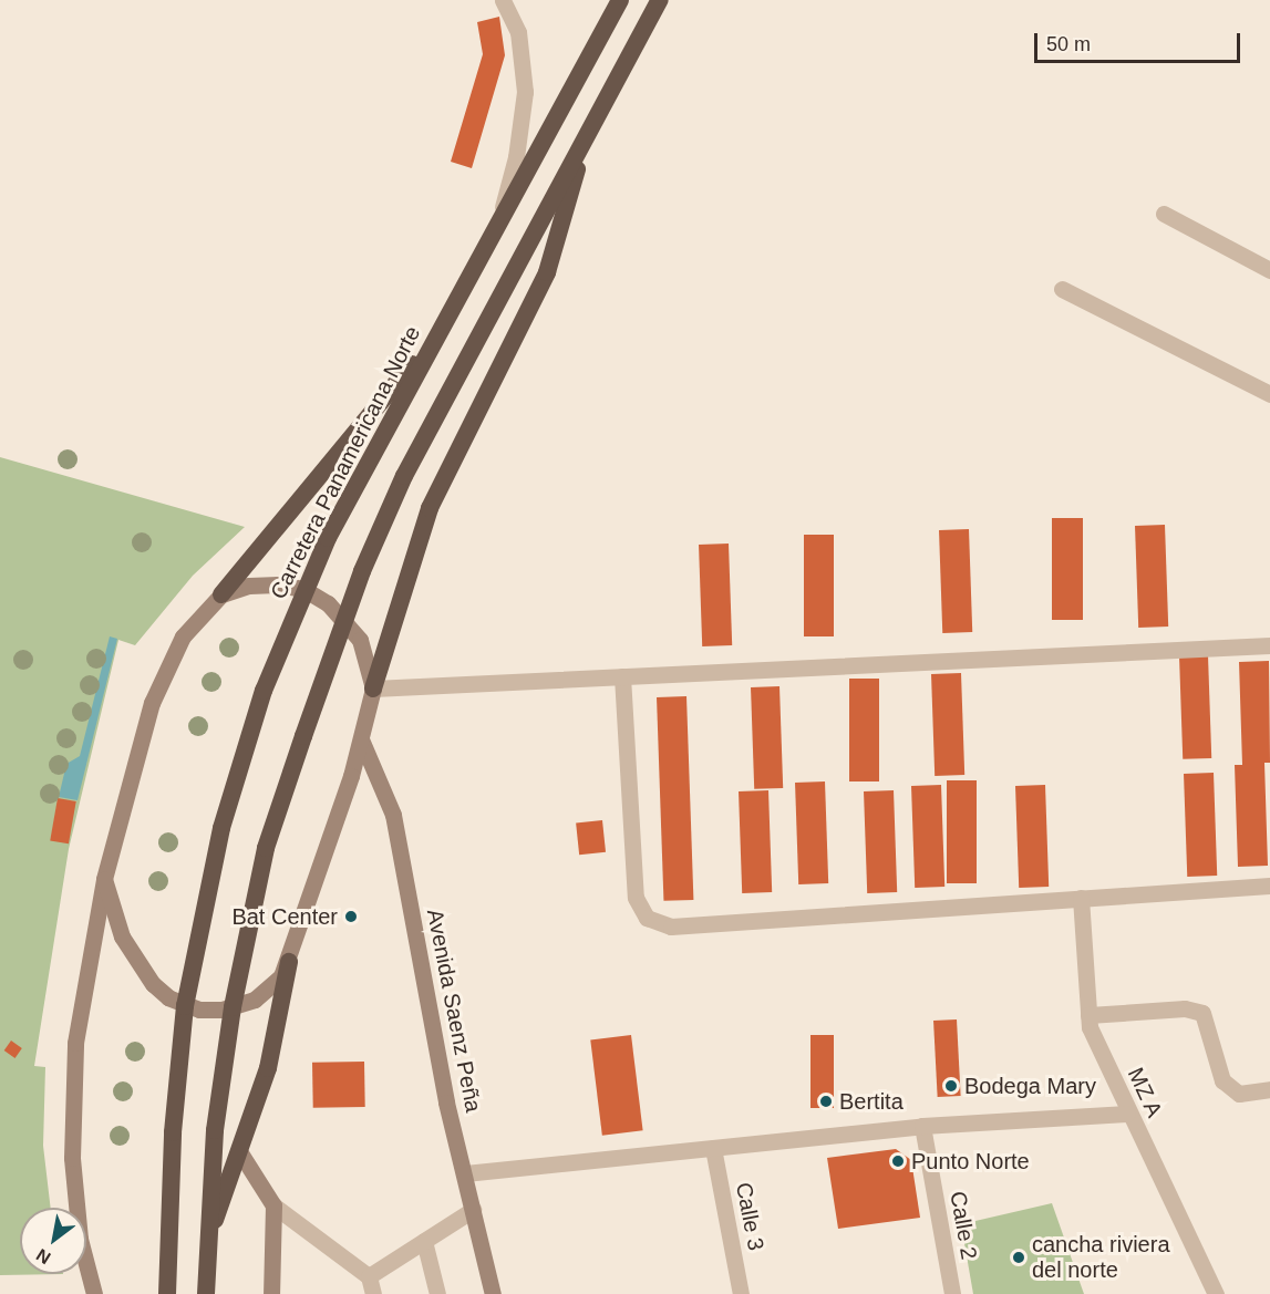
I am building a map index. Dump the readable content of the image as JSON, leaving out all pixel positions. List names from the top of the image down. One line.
{"streets":{"highway":["Carretera Panamericana Norte"],"main road":["Avenida Saenz Peña"],"street":["MZ A","Calle 3","Calle 2"]},"places":["Bat Center","Bodega Mary","Bertita","Punto Norte","cancha riviera del norte"],"scale_bar":"50 m","north":"bottom left"}
